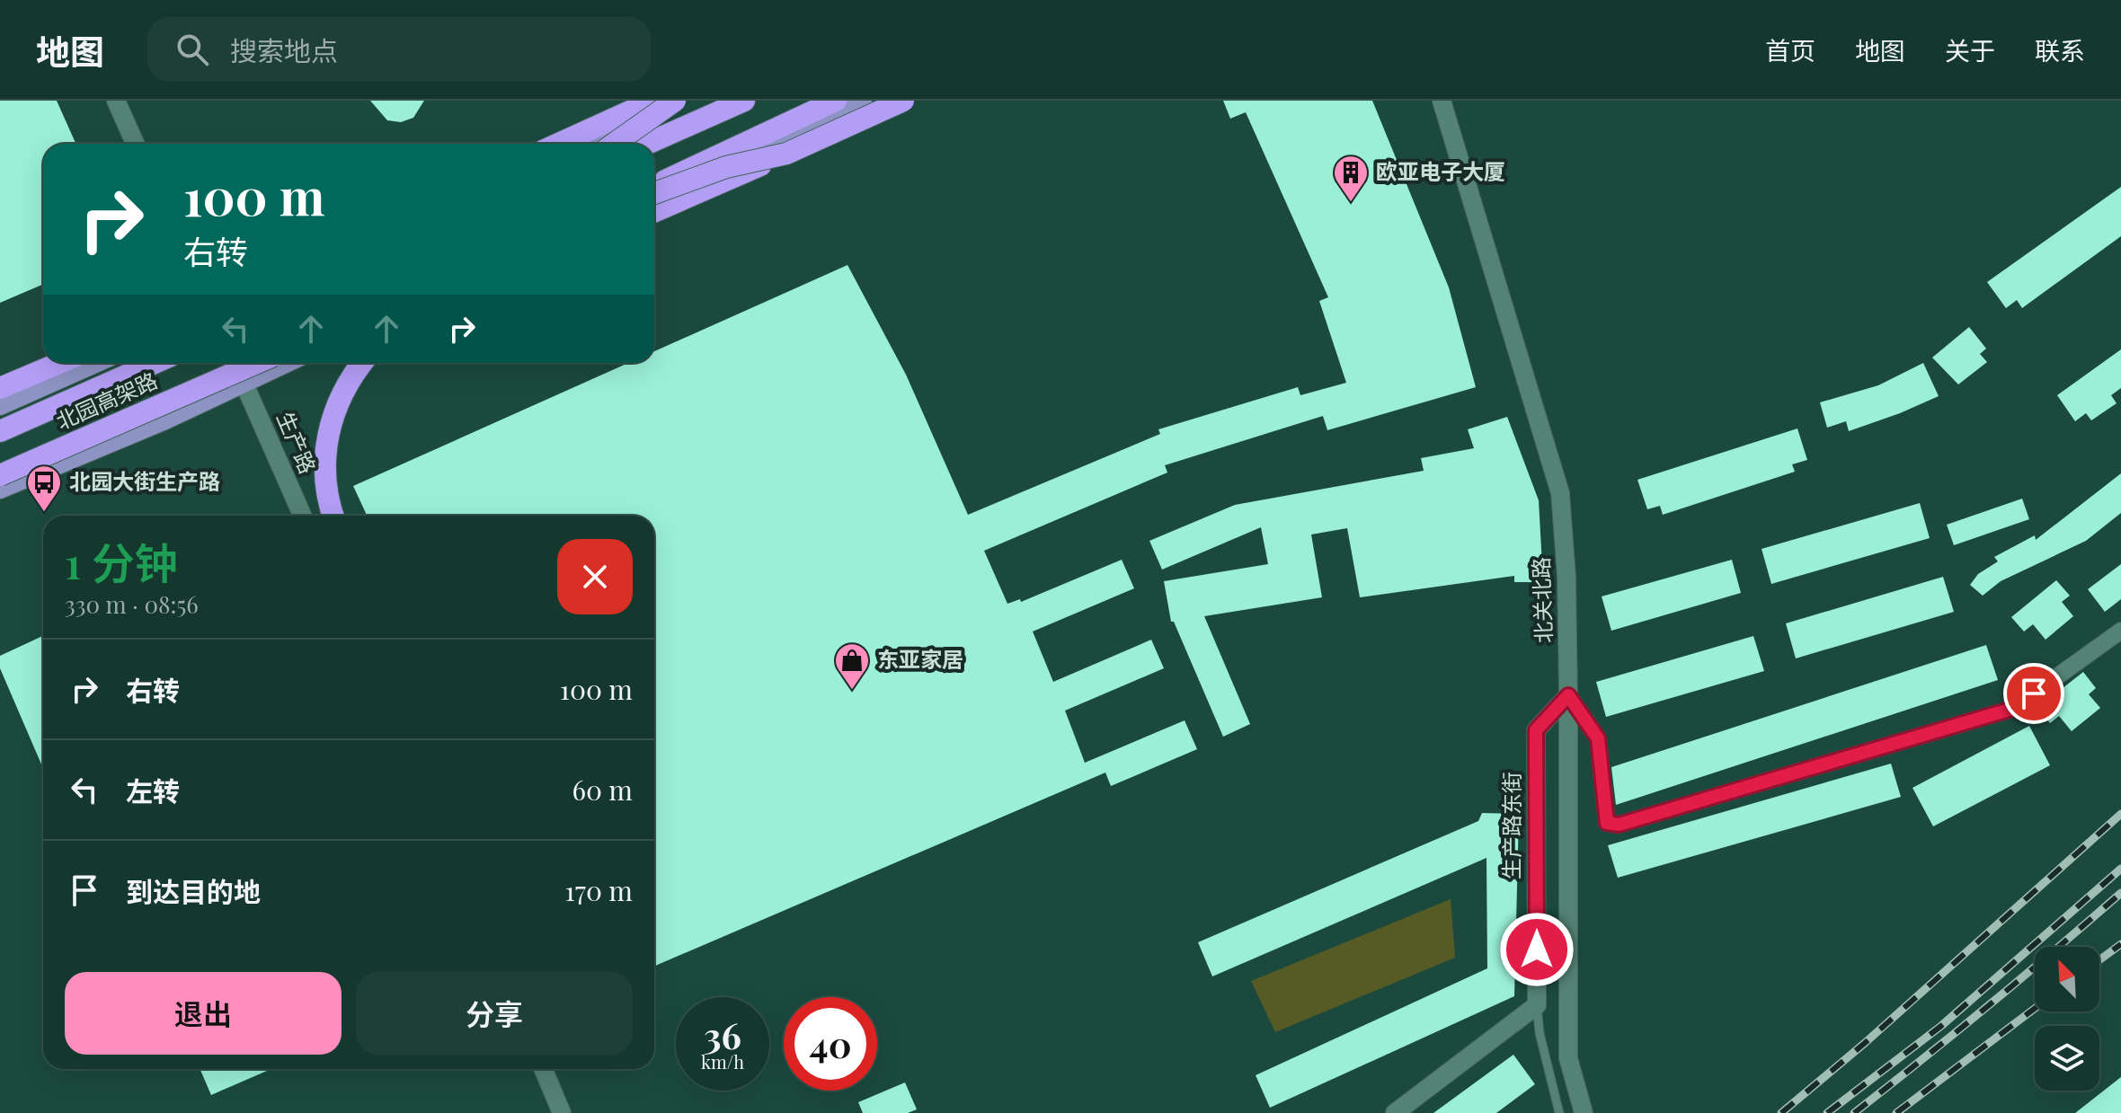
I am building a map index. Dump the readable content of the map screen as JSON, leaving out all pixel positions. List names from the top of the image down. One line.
{"streets":{"highway":["北园高架路"],"street":["生产路","北关北路","生产路东街"]},"crossings":[["北关北路","生产路东街"]],"places":{"building":["欧亚电子大厦"],"bus stop":["北园大街生产路"],"shop":["东亚家居"]},"north":"top left","page":{"header":"地图","search":"搜索地点","nav":["首页","地图","关于","联系"],"turn":["100 m","右转"],"heading":["1 分钟","330 m · 08:56"],"list":[{"name":"右转","value":"100 m"},{"name":"左转","value":"60 m"},{"name":"到达目的地","value":"170 m"}],"buttons":["退出","分享"],"speed":"36 km/h","limit":"40"}}
